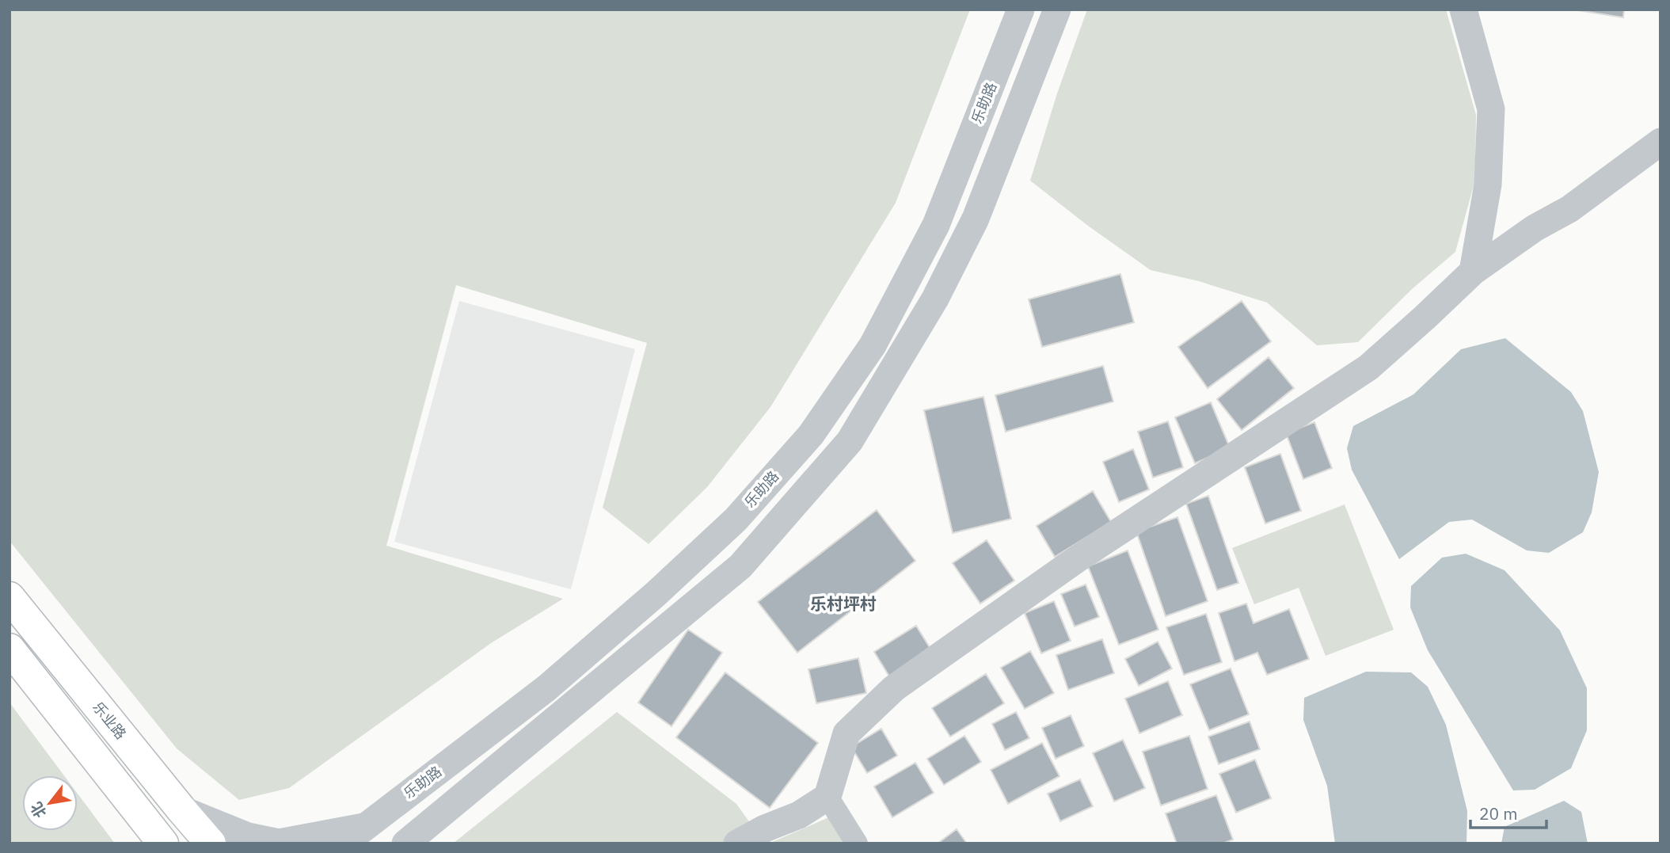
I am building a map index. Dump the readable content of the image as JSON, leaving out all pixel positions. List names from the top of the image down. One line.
{"streets":{"main road":["乐业路"],"street":["乐助路"]},"districts":["乐村坪村"],"scale_bar":"20 m","north":"bottom left"}
